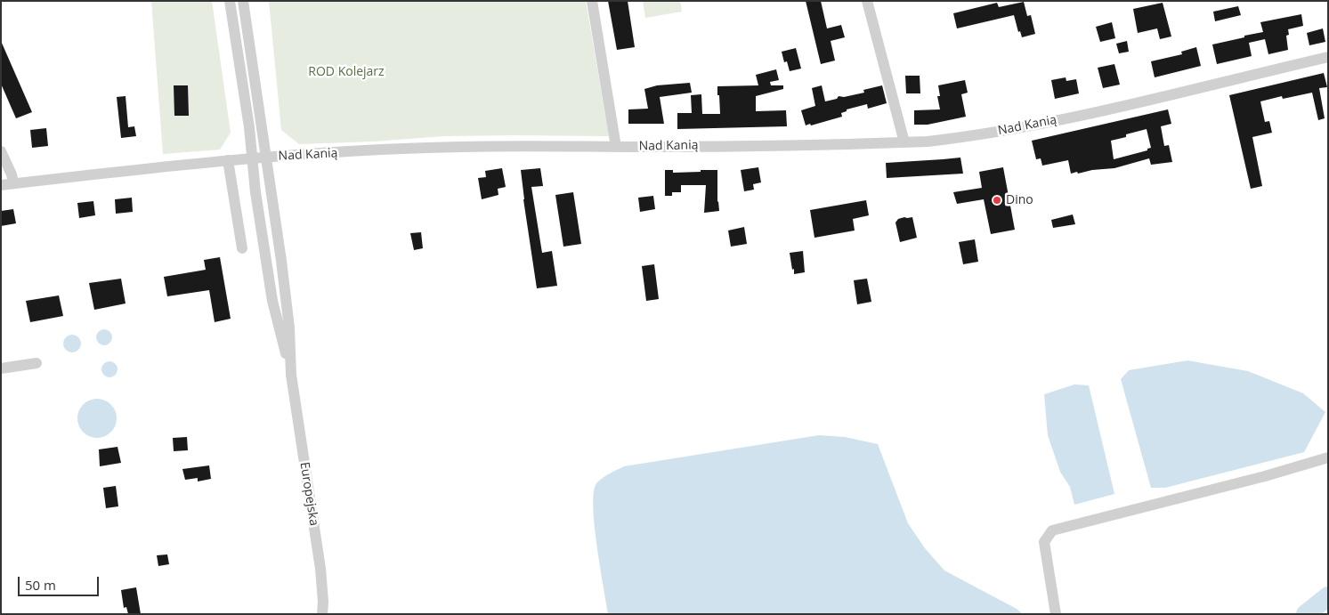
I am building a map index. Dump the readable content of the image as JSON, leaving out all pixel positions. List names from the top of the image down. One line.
{"streets":{"street":["Nad Kanią","Europejska"]},"crossings":[["Nad Kanią","Europejska"]],"parks":["ROD Kolejarz"],"places":["Dino"],"scale_bar":"50 m"}
